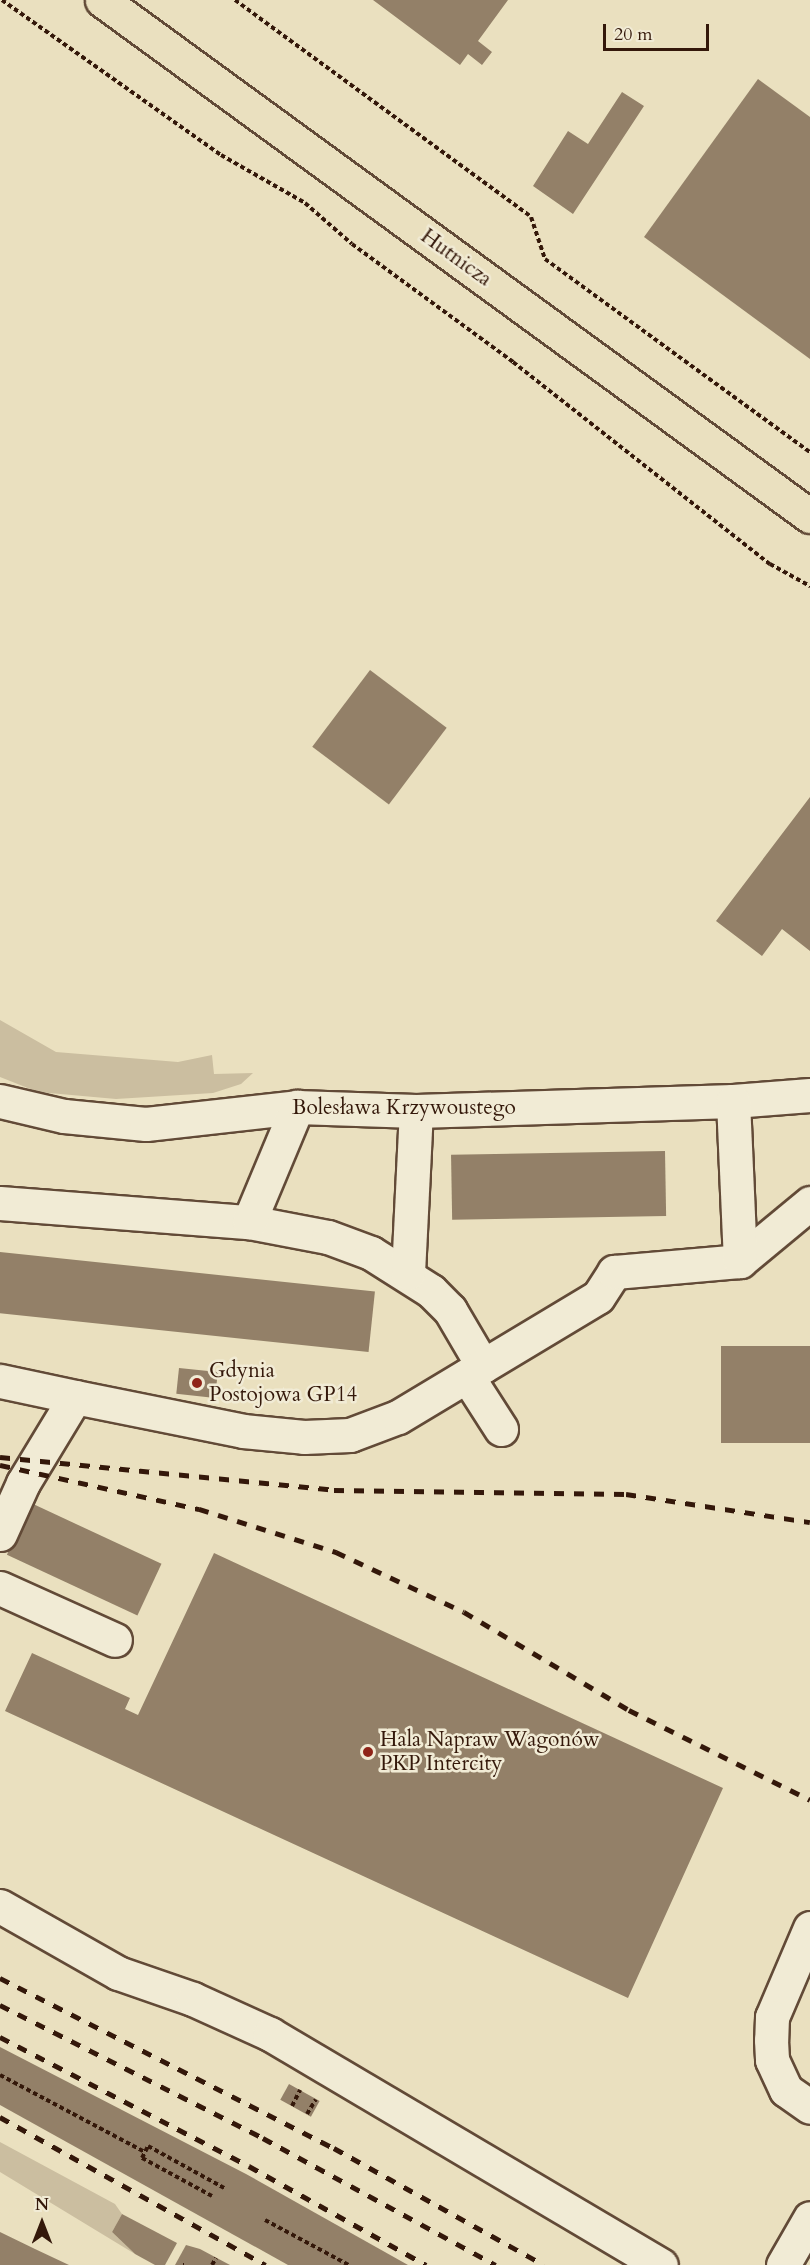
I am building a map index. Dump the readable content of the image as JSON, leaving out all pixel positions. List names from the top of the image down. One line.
{"streets":{"main road":["Hutnicza"],"street":["Bolesława Krzywoustego"]},"places":["Gdynia Postojowa GP14","Hala Napraw Wagonów PKP Intercity"],"scale_bar":"20 m","north":"top"}
